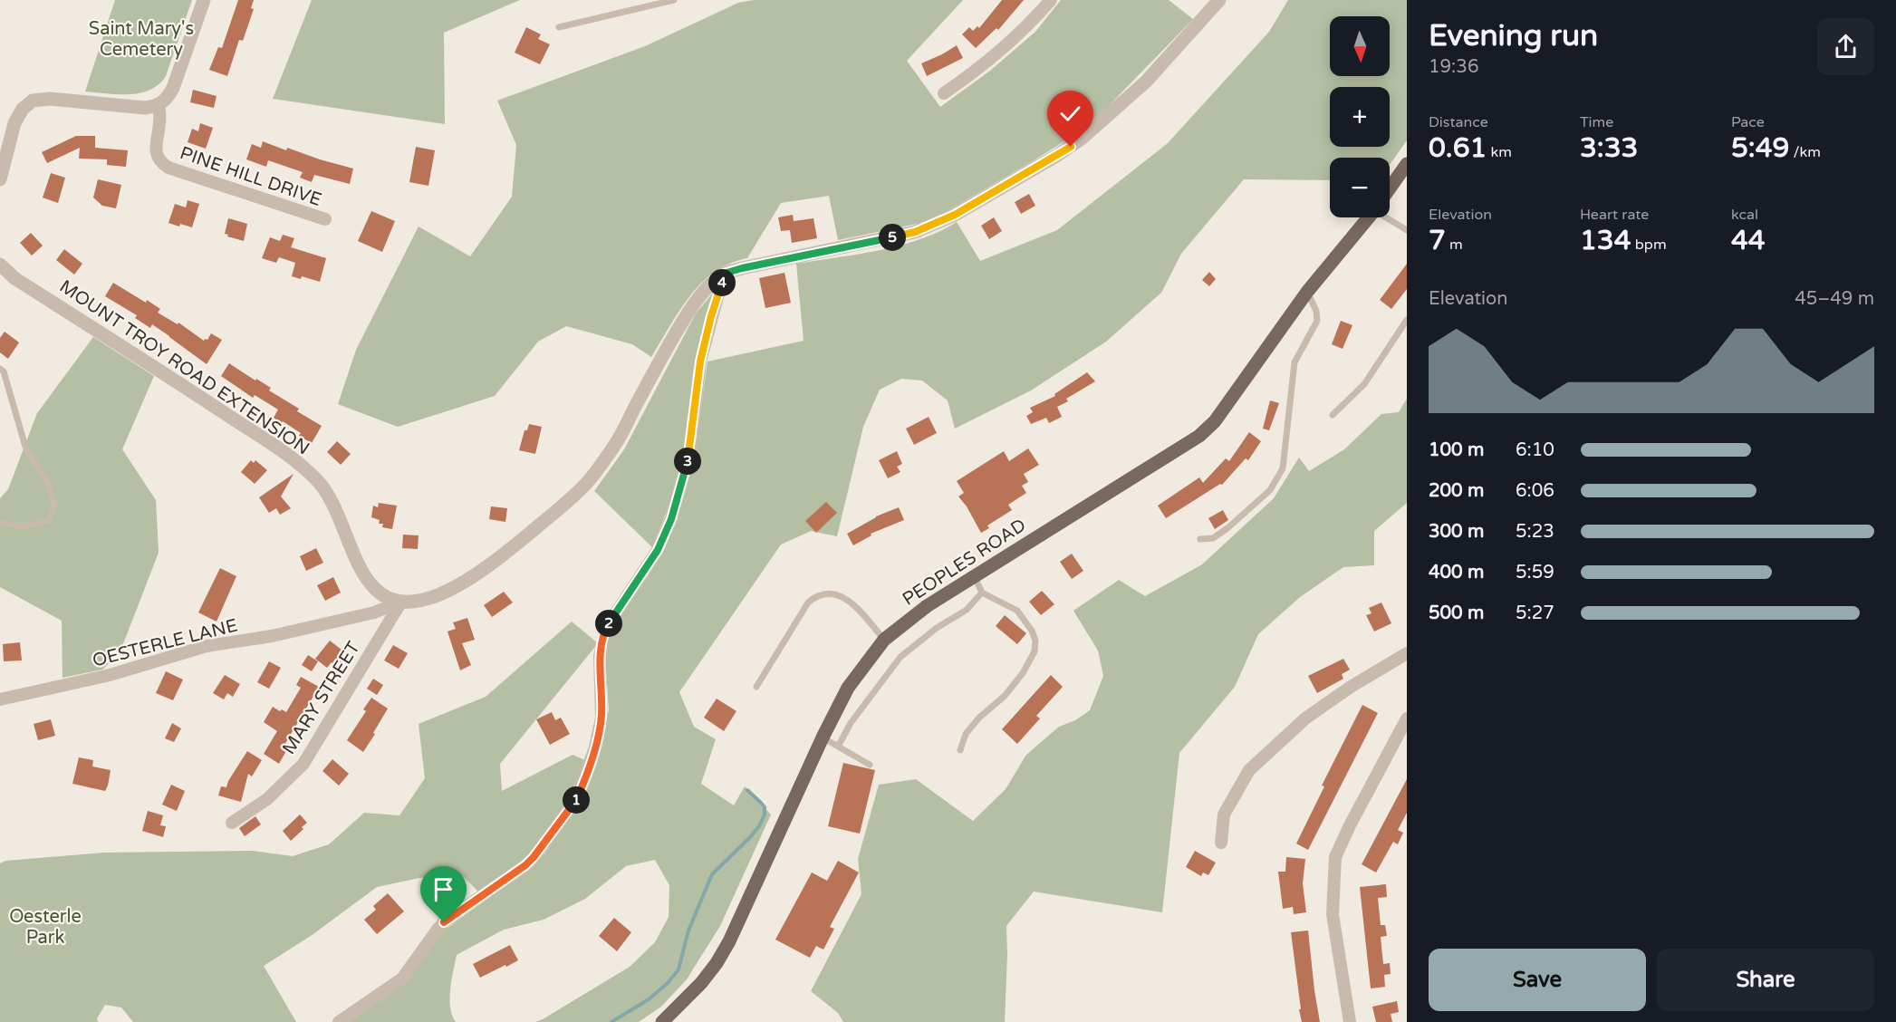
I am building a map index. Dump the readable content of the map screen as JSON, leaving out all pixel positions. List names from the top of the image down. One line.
{"streets":{"main road":["PEOPLES ROAD"],"street":["PINE HILL DRIVE","MOUNT TROY ROAD EXTENSION","OESTERLE LANE","MARY STREET"]},"crossings":[["MOUNT TROY ROAD EXTENSION","OESTERLE LANE"],["MOUNT TROY ROAD EXTENSION","MARY STREET"],["OESTERLE LANE","MARY STREET"]],"parks":["Saint Mary's Cemetery","Oesterle Park"],"north":"bottom","page":{"heading":["Evening run","19:36"],"map_buttons":["+","−"],"stats":[["Distance","0.61 km"],["Time","3:33"],["Pace","5:49 /km"],["Elevation","7 m"],["Heart rate","134 bpm"],["kcal","44"]],"pins":["5","4","3","2","1"],"chart":["Elevation","45–49 m"],"list":[{"name":"100 m","note":"6:10"},{"name":"200 m","note":"6:06"},{"name":"300 m","note":"5:23"},{"name":"400 m","note":"5:59"},{"name":"500 m","note":"5:27"}],"buttons":["Save","Share"]}}
